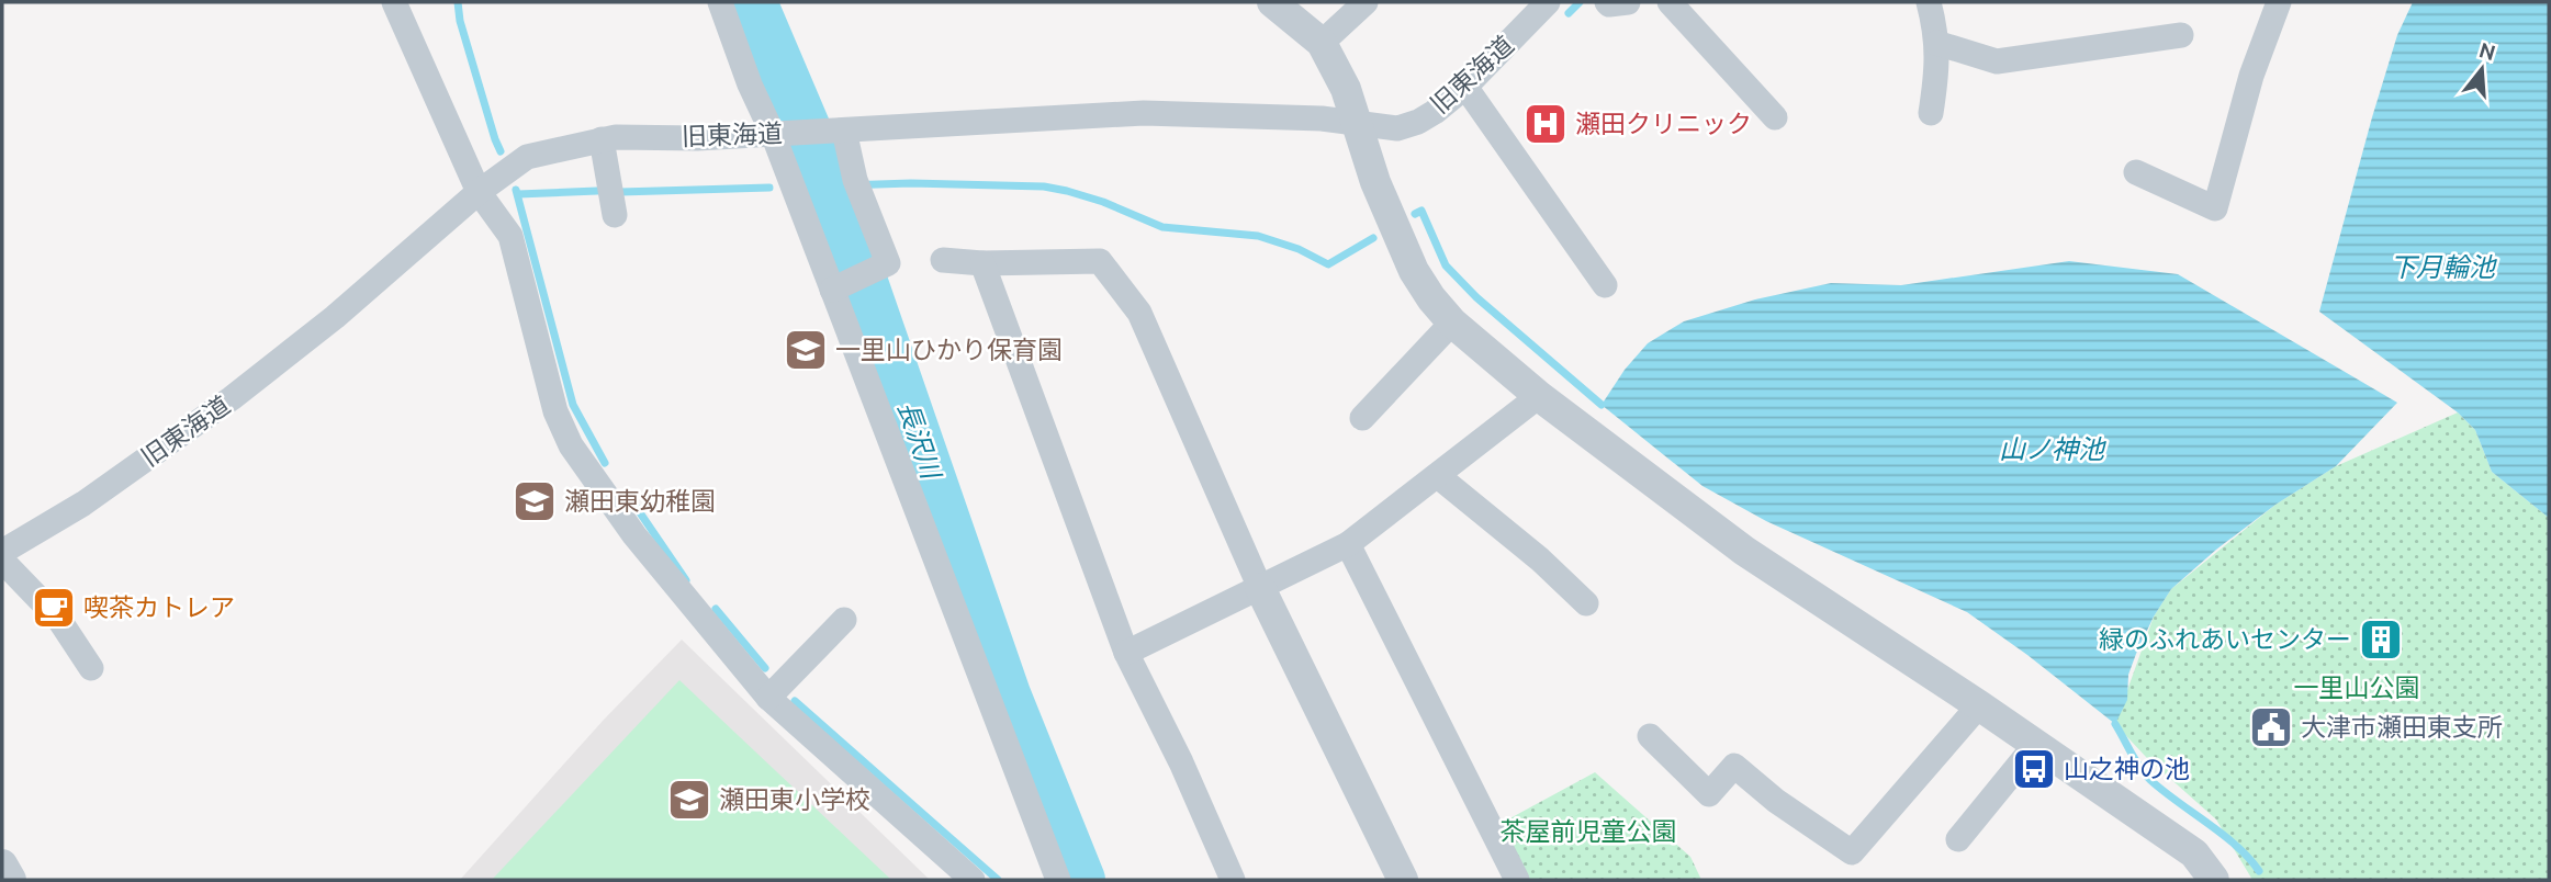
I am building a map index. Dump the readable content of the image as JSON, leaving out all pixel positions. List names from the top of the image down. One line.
{"streets":{"street":["旧東海道"]},"water":["下月輪池","長沢川","山ノ神池"],"parks":["一里山公園","茶屋前児童公園"],"places":{"hospital":["瀬田クリニック"],"school or university":["一里山ひかり保育園","瀬田東幼稚園","瀬田東小学校"],"cafe":["喫茶カトレア"],"building":["緑のふれあいセンター"],"public building":["大津市瀬田東支所"],"bus stop":["山之神の池"]},"north":"top"}
